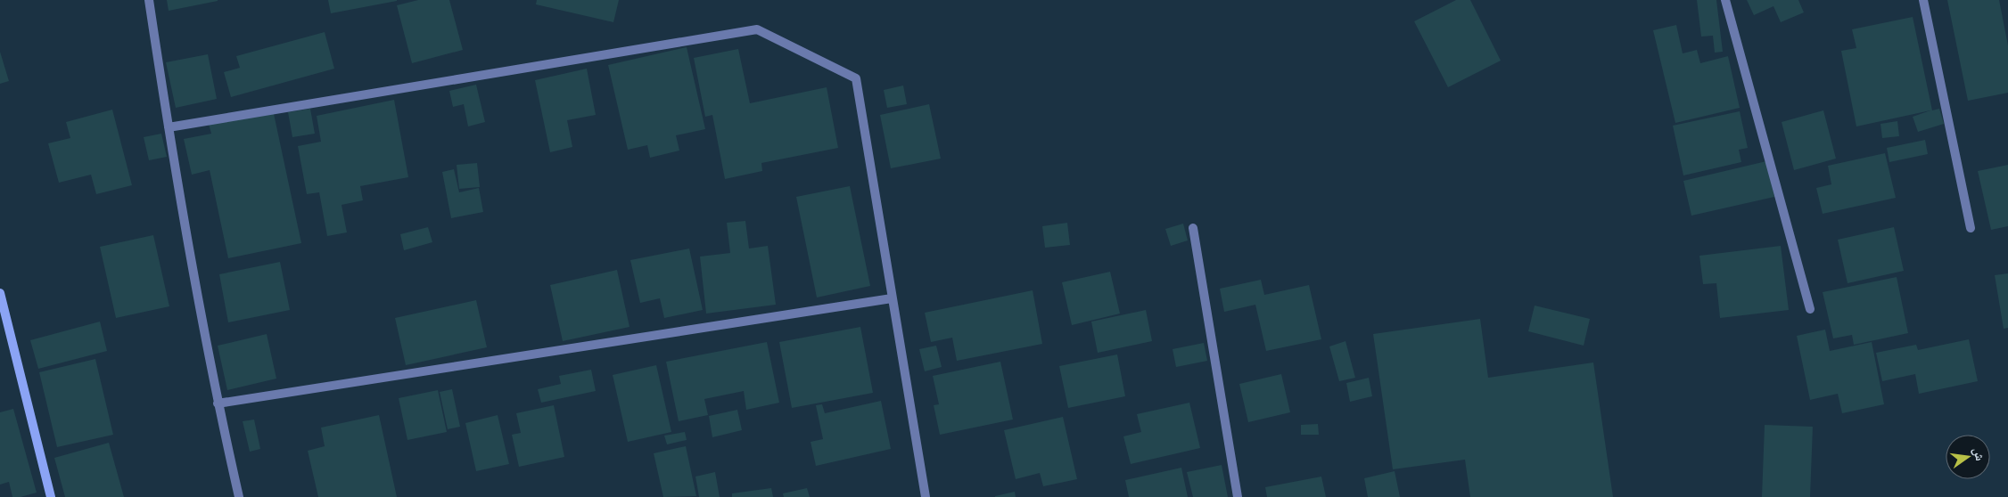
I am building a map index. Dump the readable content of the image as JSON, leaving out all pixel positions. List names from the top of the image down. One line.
{"north":"right"}
